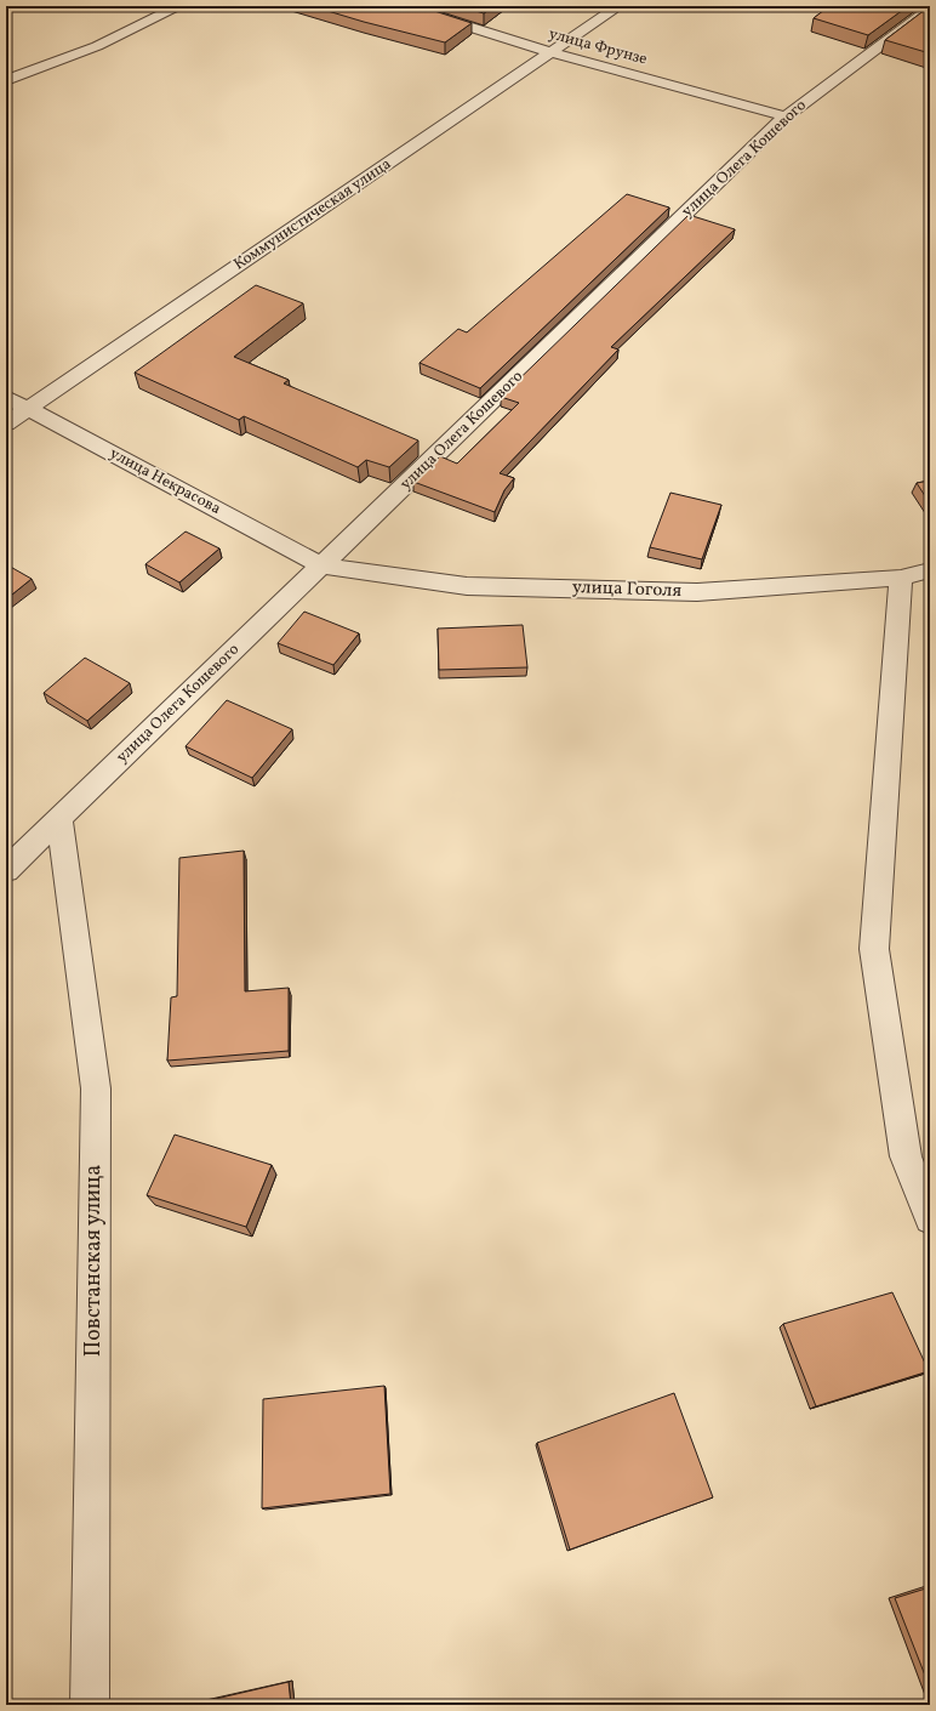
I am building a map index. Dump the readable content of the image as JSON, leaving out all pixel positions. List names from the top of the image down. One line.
{"streets":{"street":["улица Фрунзе","улица Олега Кошевого","Коммунистическая улица","улица Некрасова","улица Гоголя","Повстанская улица"]},"crossings":[["улица Фрунзе","улица Олега Кошевого"],["улица Фрунзе","Коммунистическая улица"],["улица Олега Кошевого","улица Некрасова"],["улица Олега Кошевого","улица Гоголя"],["улица Олега Кошевого","Повстанская улица"],["Коммунистическая улица","улица Некрасова"],["улица Некрасова","улица Гоголя"]]}
